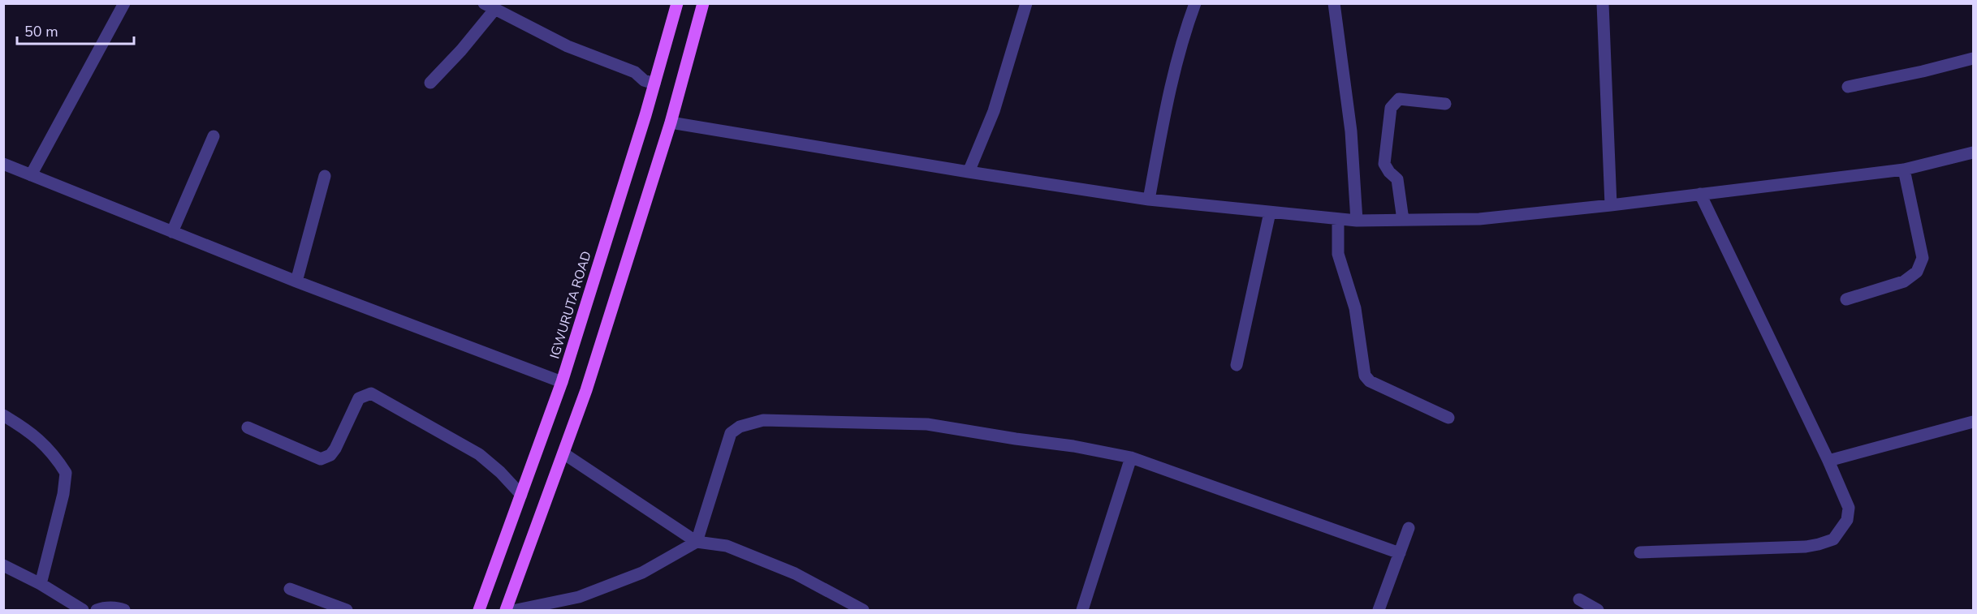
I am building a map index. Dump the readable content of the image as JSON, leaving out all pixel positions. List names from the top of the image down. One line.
{"streets":{"main road":["IGWURUTA ROAD"]},"scale_bar":"50 m"}
